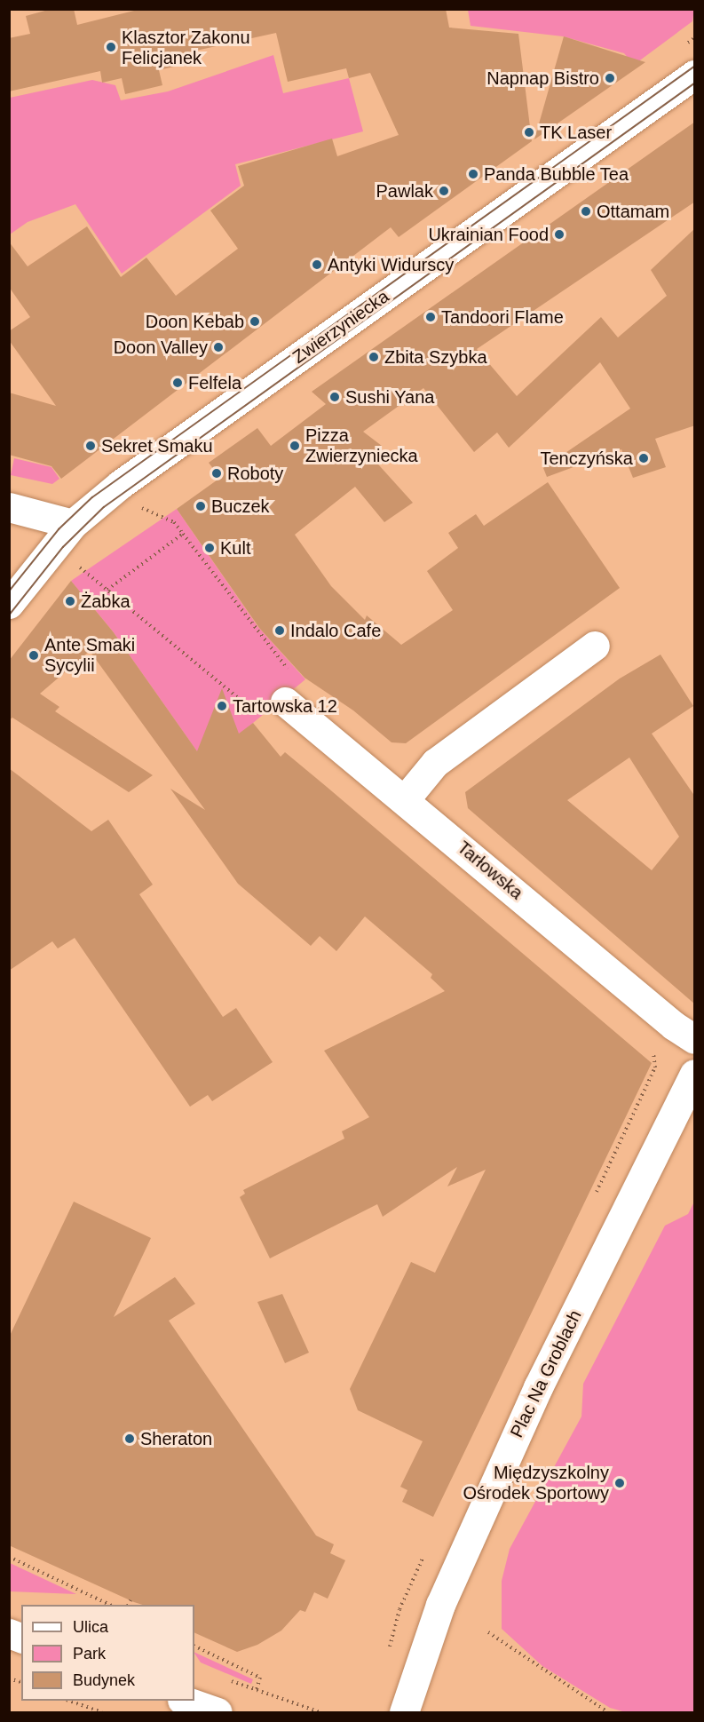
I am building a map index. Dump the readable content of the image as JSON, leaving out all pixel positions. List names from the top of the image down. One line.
{"streets":{"street":["Zwierzyniecka","Tarłowska","Plac Na Groblach"]},"places":["Klasztor Zakonu Felicjanek","Napnap Bistro","TK Laser","Panda Bubble Tea","Pawlak","Ottamam","Ukrainian Food","Antyki Widurscy","Tandoori Flame","Doon Kebab","Doon Valley","Zbita Szybka","Felfela","Sushi Yana","Sekret Smaku","Pizza Zwierzyniecka","Tenczyńska","Roboty","Buczek","Kult","Żabka","Indalo Cafe","Ante Smaki Sycylii","Tartowska 12","Sheraton","Międzyszkolny Ośrodek Sportowy"],"legend":["Ulica","Park","Budynek"]}
